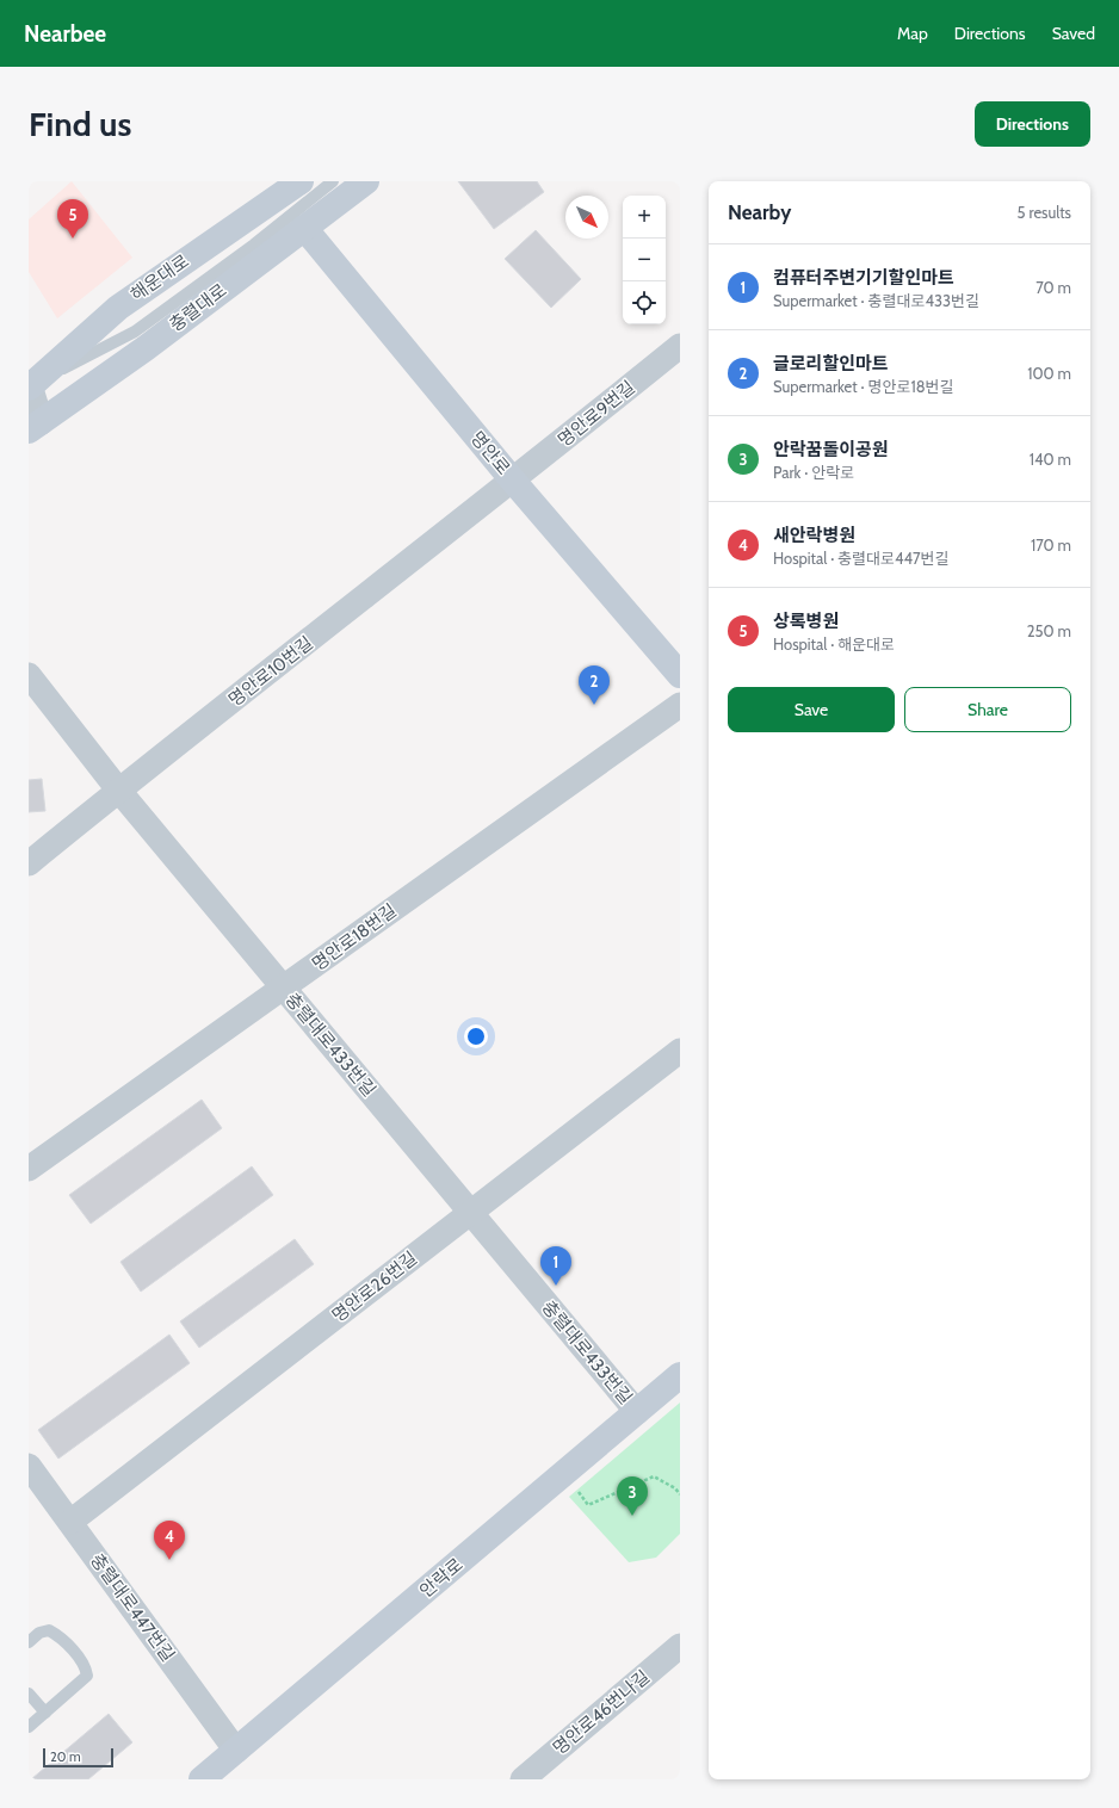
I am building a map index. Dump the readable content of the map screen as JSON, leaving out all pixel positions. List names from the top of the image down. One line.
{"streets":{"main road":["해운대로","충렬대로","명안로","안락로"],"street":["명안로9번길","명안로10번길","명안로18번길","충렬대로433번길","명안로26번길","충렬대로447번길","명안로46번나길"]},"crossings":[["충렬대로","명안로"],["명안로9번길","명안로"],["명안로9번길","명안로10번길"],["명안로","명안로10번길"],["명안로10번길","충렬대로433번길"],["명안로18번길","충렬대로433번길"],["충렬대로433번길","명안로26번길"],["충렬대로433번길","안락로"],["명안로26번길","충렬대로447번길"],["안락로","충렬대로447번길"]],"scale_bar":"20 m","north":"bottom right","page":{"header":"Nearbee","nav":["Map","Directions","Saved"],"buttons":["Directions",["Save","Share"]],"title":"Find us","heading":["Nearby","5 results"],"map_buttons":["+","−"],"pins":["5","2","1","3","4"],"list":[{"mark":"1","name":"컴퓨터주변기기할인마트","note":"Supermarket · 충렬대로433번길","value":"70 m"},{"mark":"2","name":"글로리할인마트","note":"Supermarket · 명안로18번길","value":"100 m"},{"mark":"3","name":"안락꿈돌이공원","note":"Park · 안락로","value":"140 m"},{"mark":"4","name":"새안락병원","note":"Hospital · 충렬대로447번길","value":"170 m"},{"mark":"5","name":"상록병원","note":"Hospital · 해운대로","value":"250 m"}],"scale":"20 m"}}
